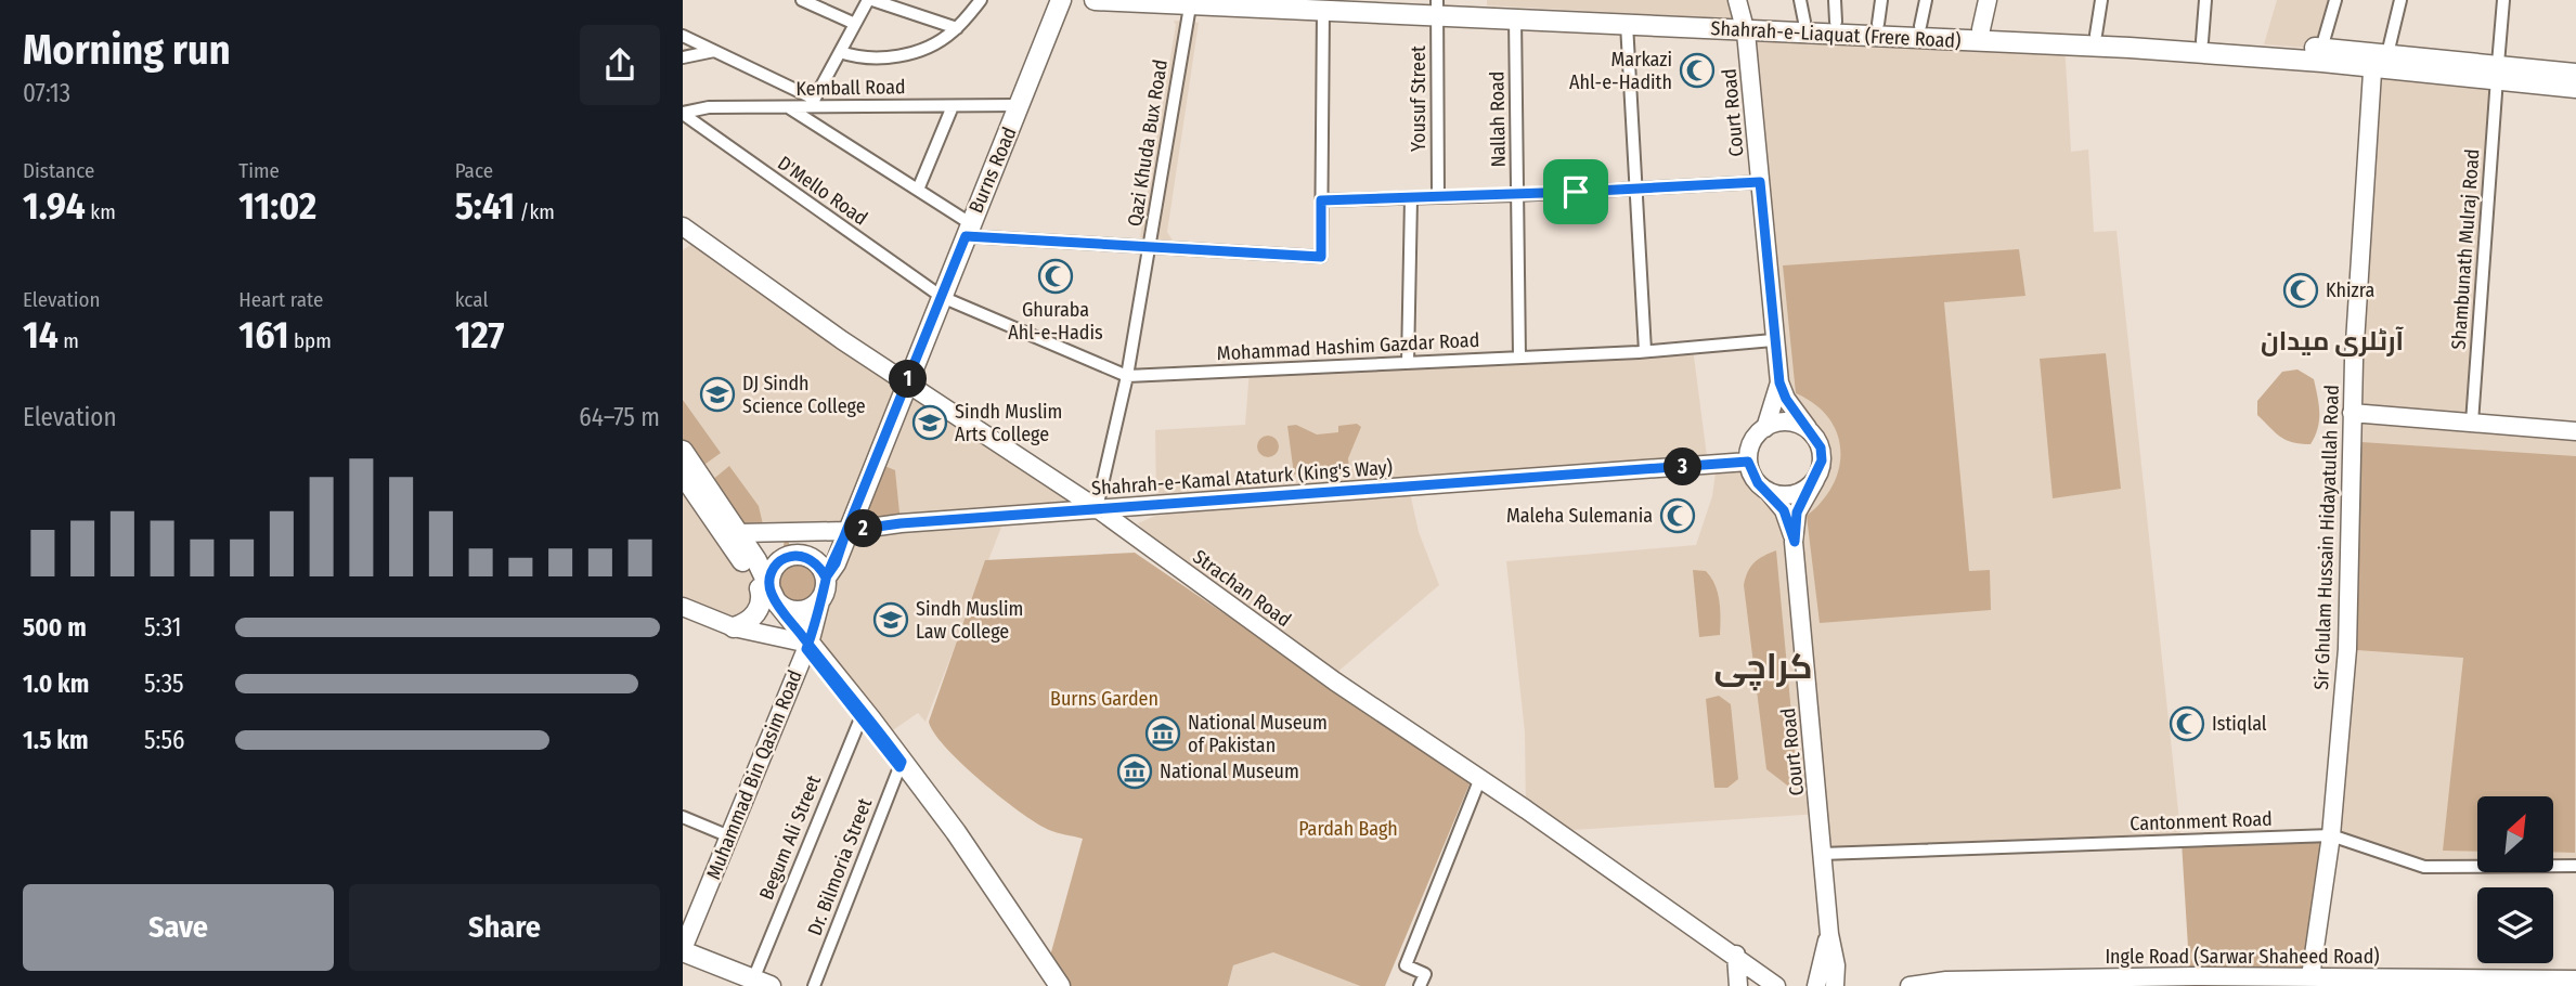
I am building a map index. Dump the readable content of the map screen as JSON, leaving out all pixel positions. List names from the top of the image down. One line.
{"streets":{"main road":["Shahrah-e-Liaquat (Frere Road)","Court Road","Burns Road","Shahrah-e-Kamal Ataturk (King's Way)","Sir Ghulam Hussain Hidayatullah Road","Strachan Road","Muhammad Bin Qasim Road","Ingle Road (Sarwar Shaheed Road)"],"street":["Kemball Road","Yousuf Street","Nallah Road","Qazi Khuda Bux Road","D'Mello Road","Shambunath Mulraj Road","Mohammad Hashim Gazdar Road","Cantonment Road","Begum Ali Street","Dr. Bilmoria Street"]},"crossings":[["Shahrah-e-Liaquat (Frere Road)","Yousuf Street"],["Shahrah-e-Liaquat (Frere Road)","Court Road"],["Shahrah-e-Liaquat (Frere Road)","Nallah Road"],["Shahrah-e-Liaquat (Frere Road)","Qazi Khuda Bux Road"],["Shahrah-e-Liaquat (Frere Road)","Shambunath Mulraj Road"],["Shahrah-e-Liaquat (Frere Road)","Sir Ghulam Hussain Hidayatullah Road"],["Kemball Road","Burns Road"],["Kemball Road","D'Mello Road"],["Court Road","Mohammad Hashim Gazdar Road"],["Court Road","Shahrah-e-Kamal Ataturk (King's Way)"],["Court Road","Cantonment Road"],["Nallah Road","Mohammad Hashim Gazdar Road"],["Qazi Khuda Bux Road","Mohammad Hashim Gazdar Road"],["Qazi Khuda Bux Road","Shahrah-e-Kamal Ataturk (King's Way)"],["Qazi Khuda Bux Road","Strachan Road"],["Burns Road","D'Mello Road"],["Burns Road","Mohammad Hashim Gazdar Road"],["Burns Road","Strachan Road"],["D'Mello Road","Mohammad Hashim Gazdar Road"],["Shahrah-e-Kamal Ataturk (King's Way)","Strachan Road"],["Sir Ghulam Hussain Hidayatullah Road","Cantonment Road"],["Sir Ghulam Hussain Hidayatullah Road","Ingle Road (Sarwar Shaheed Road)"]],"districts":["آرٹلری میدان","کراچی"],"parks":["Burns Garden","Pardah Bagh"],"places":{"mosque":["Markazi Ahl-e-Hadith","Ghuraba Ahl-e-Hadis","Khizra","Maleha Sulemania","Istiqlal"],"school or university":["DJ Sindh Science College","Sindh Muslim Arts College","Sindh Muslim Law College"],"museum":["National Museum of Pakistan","National Museum"]},"north":"top right","page":{"heading":["Morning run","07:13"],"stats":[["Distance","1.94 km"],["Time","11:02"],["Pace","5:41 /km"],["Elevation","14 m"],["Heart rate","161 bpm"],["kcal","127"]],"pins":["1","3","2"],"chart":["Elevation","64–75 m"],"list":[{"name":"500 m","note":"5:31"},{"name":"1.0 km","note":"5:35"},{"name":"1.5 km","note":"5:56"}],"buttons":["Save","Share"]}}
